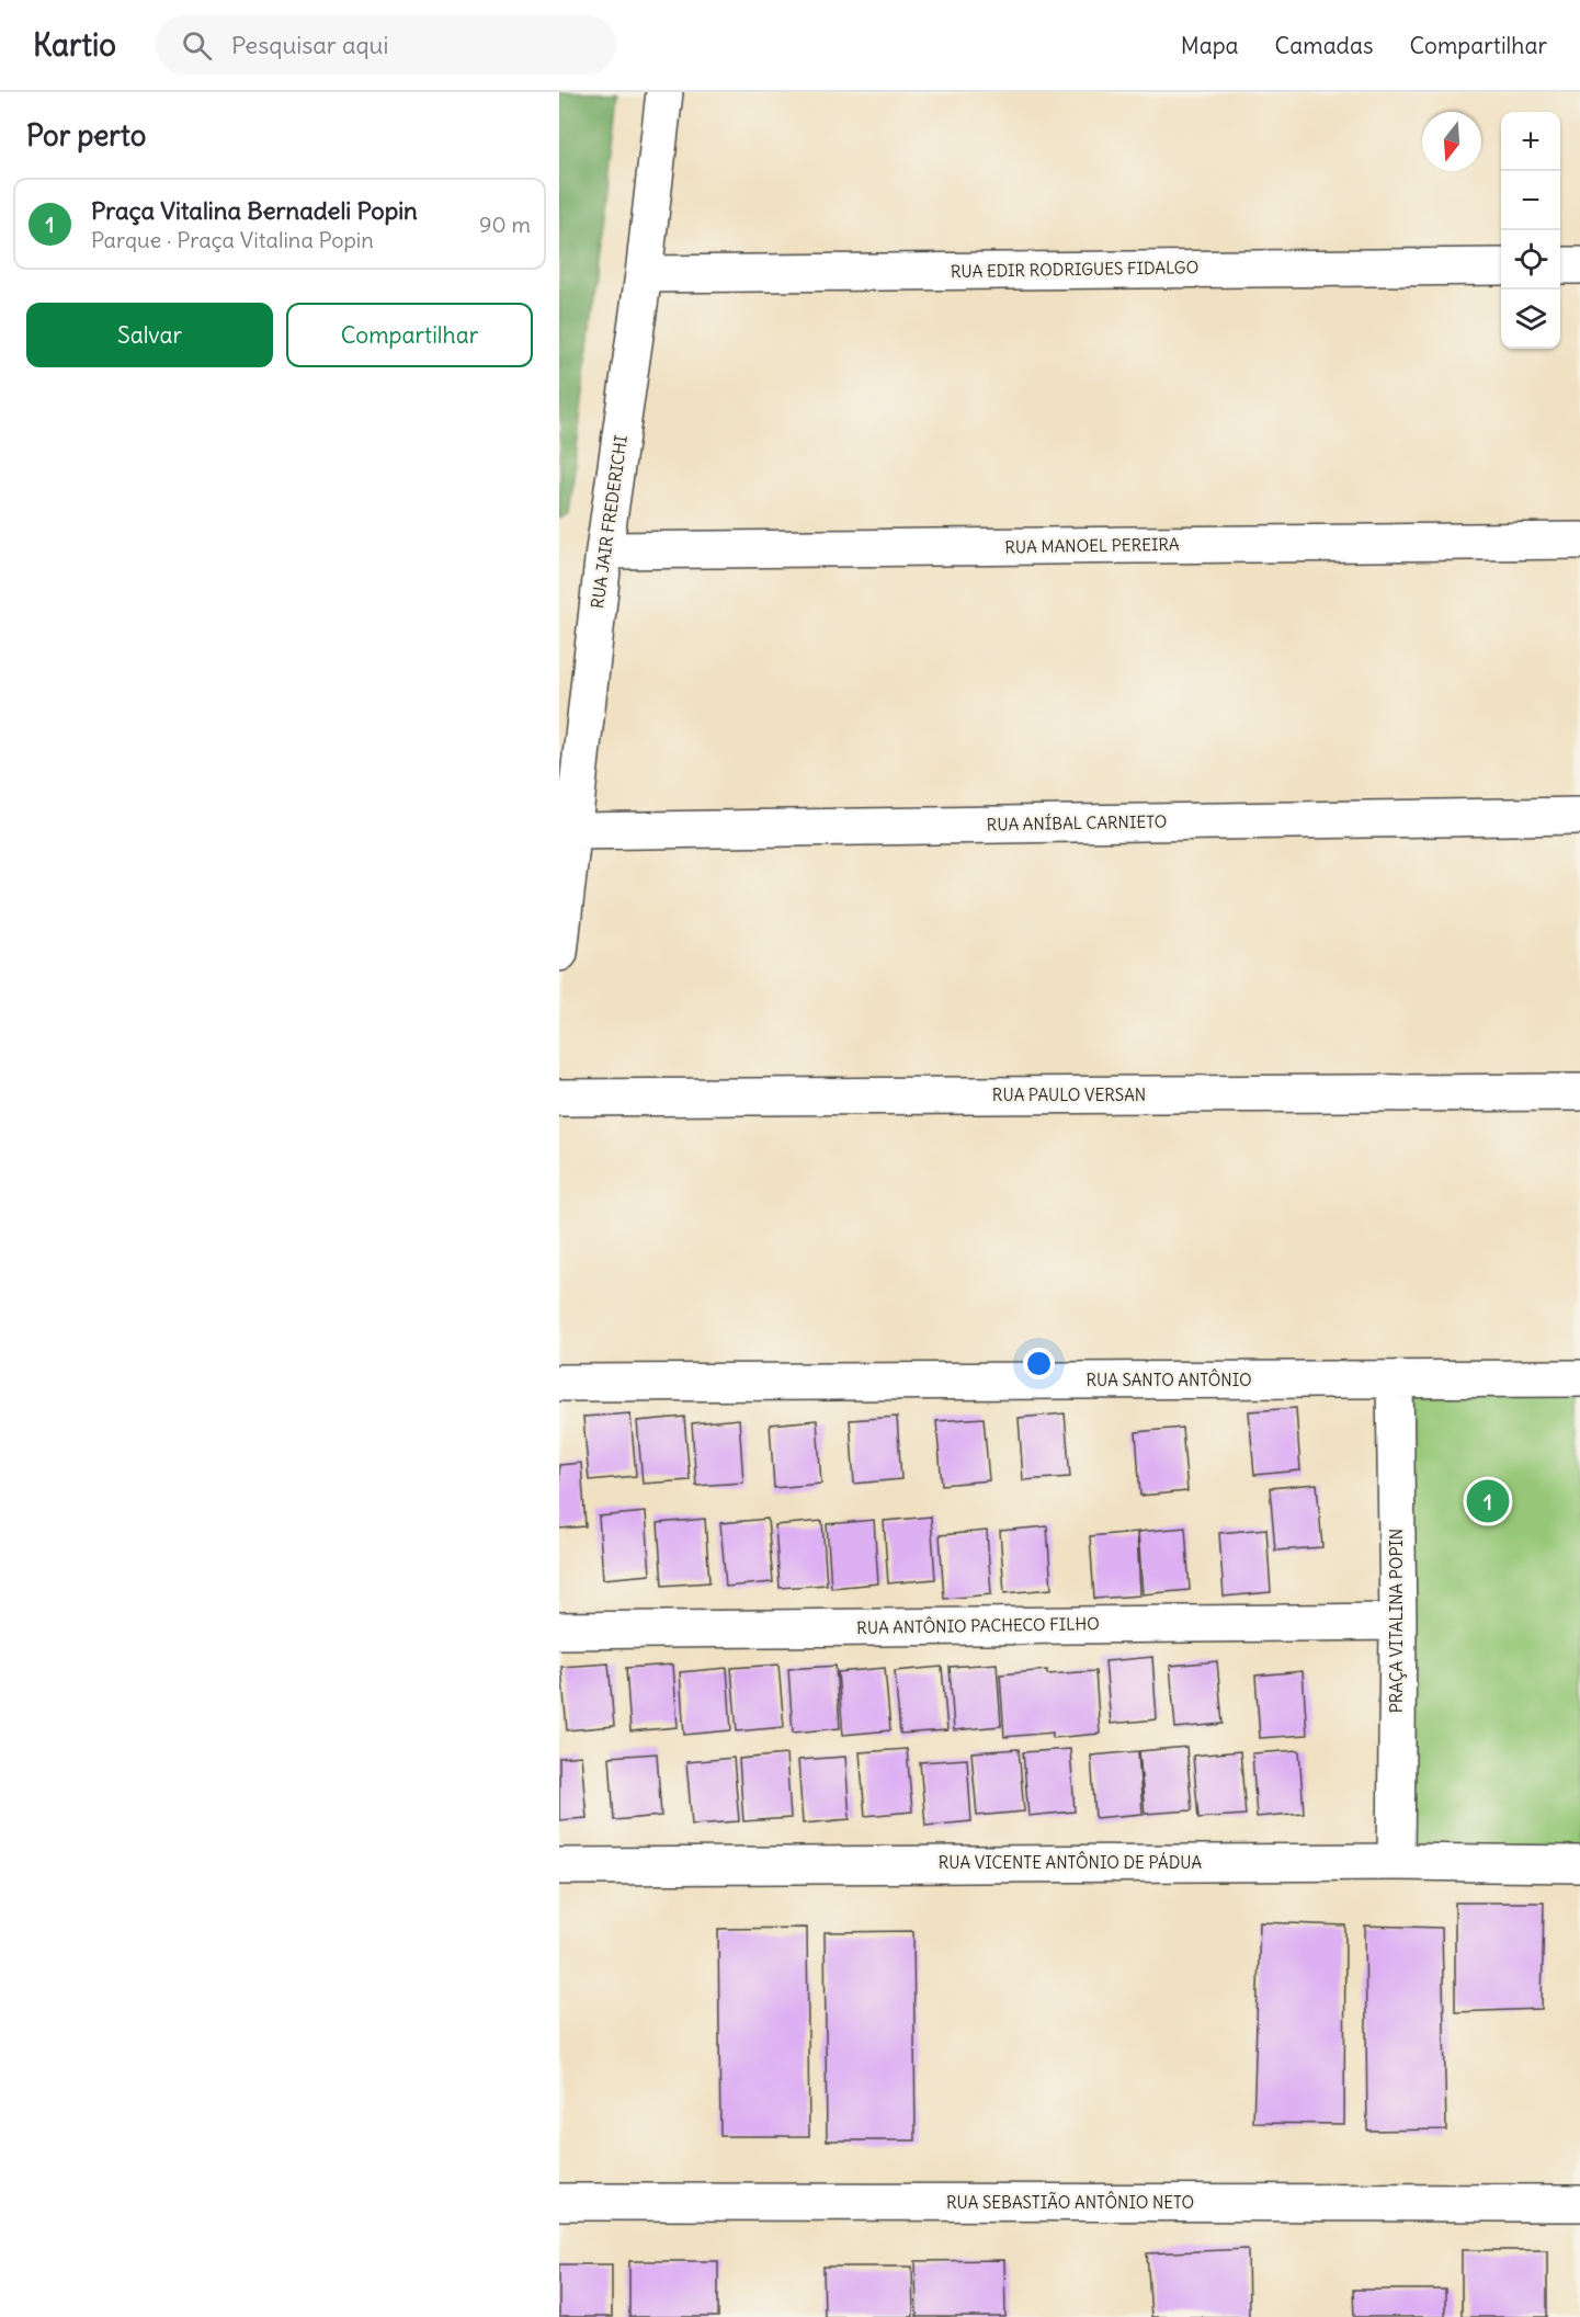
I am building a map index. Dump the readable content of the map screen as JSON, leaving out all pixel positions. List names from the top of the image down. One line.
{"streets":{"street":["RUA EDIR RODRIGUES FIDALGO","RUA JAIR FREDERICHI","RUA MANOEL PEREIRA","RUA ANÍBAL CARNIETO","RUA PAULO VERSAN","RUA SANTO ANTÔNIO","PRAÇA VITALINA POPIN","RUA ANTÔNIO PACHECO FILHO","RUA VICENTE ANTÔNIO DE PÁDUA","RUA SEBASTIÃO ANTÔNIO NETO"]},"crossings":[["RUA EDIR RODRIGUES FIDALGO","RUA JAIR FREDERICHI"],["RUA JAIR FREDERICHI","RUA MANOEL PEREIRA"],["RUA JAIR FREDERICHI","RUA ANÍBAL CARNIETO"],["RUA SANTO ANTÔNIO","PRAÇA VITALINA POPIN"],["PRAÇA VITALINA POPIN","RUA ANTÔNIO PACHECO FILHO"],["PRAÇA VITALINA POPIN","RUA VICENTE ANTÔNIO DE PÁDUA"]],"north":"bottom","page":{"header":"Kartio","search":"Pesquisar aqui","nav":["Mapa","Camadas","Compartilhar"],"heading":"Por perto","map_buttons":["+","−"],"list":[{"mark":"1","name":"Praça Vitalina Bernadeli Popin","note":"Parque · Praça Vitalina Popin","value":"90 m"}],"buttons":["Salvar","Compartilhar"],"pins":"1"}}
